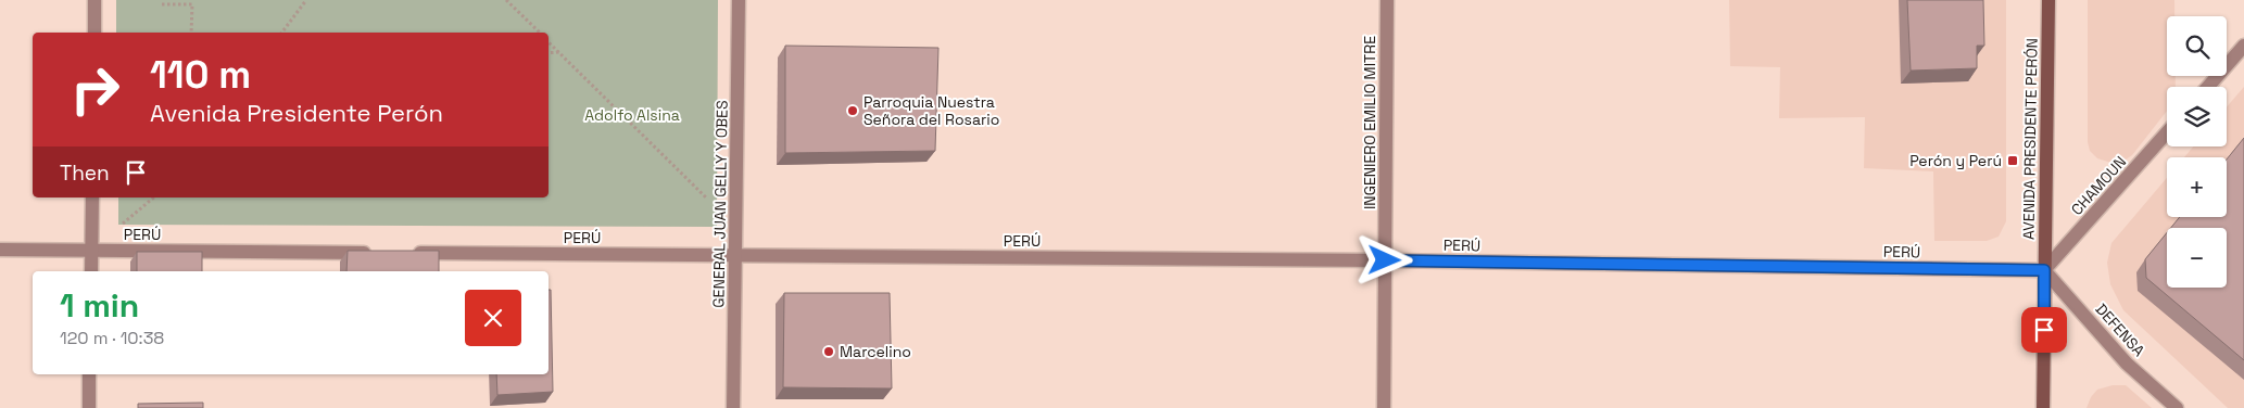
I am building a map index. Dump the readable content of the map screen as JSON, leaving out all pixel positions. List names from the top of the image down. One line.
{"streets":{"main road":["AVENIDA PRESIDENTE PERÓN"],"street":["INGENIERO EMILIO MITRE","CHAMOUN","GENERAL JUAN GELLY Y OBES","PERÚ","DEFENSA"]},"crossings":[["INGENIERO EMILIO MITRE","PERÚ"],["AVENIDA PRESIDENTE PERÓN","CHAMOUN"],["AVENIDA PRESIDENTE PERÓN","PERÚ"],["AVENIDA PRESIDENTE PERÓN","DEFENSA"],["CHAMOUN","PERÚ"],["CHAMOUN","DEFENSA"],["GENERAL JUAN GELLY Y OBES","PERÚ"],["PERÚ","DEFENSA"]],"parks":["Adolfo Alsina"],"places":{"other":["Parroquia Nuestra Señora del Rosario","Marcelino"],"transit":["Perón y Perú"]},"page":{"map_buttons":["+","−"],"turn":["110 m","Avenida Presidente Perón"],"then":"Then","heading":["1 min","120 m · 10:38"]}}
